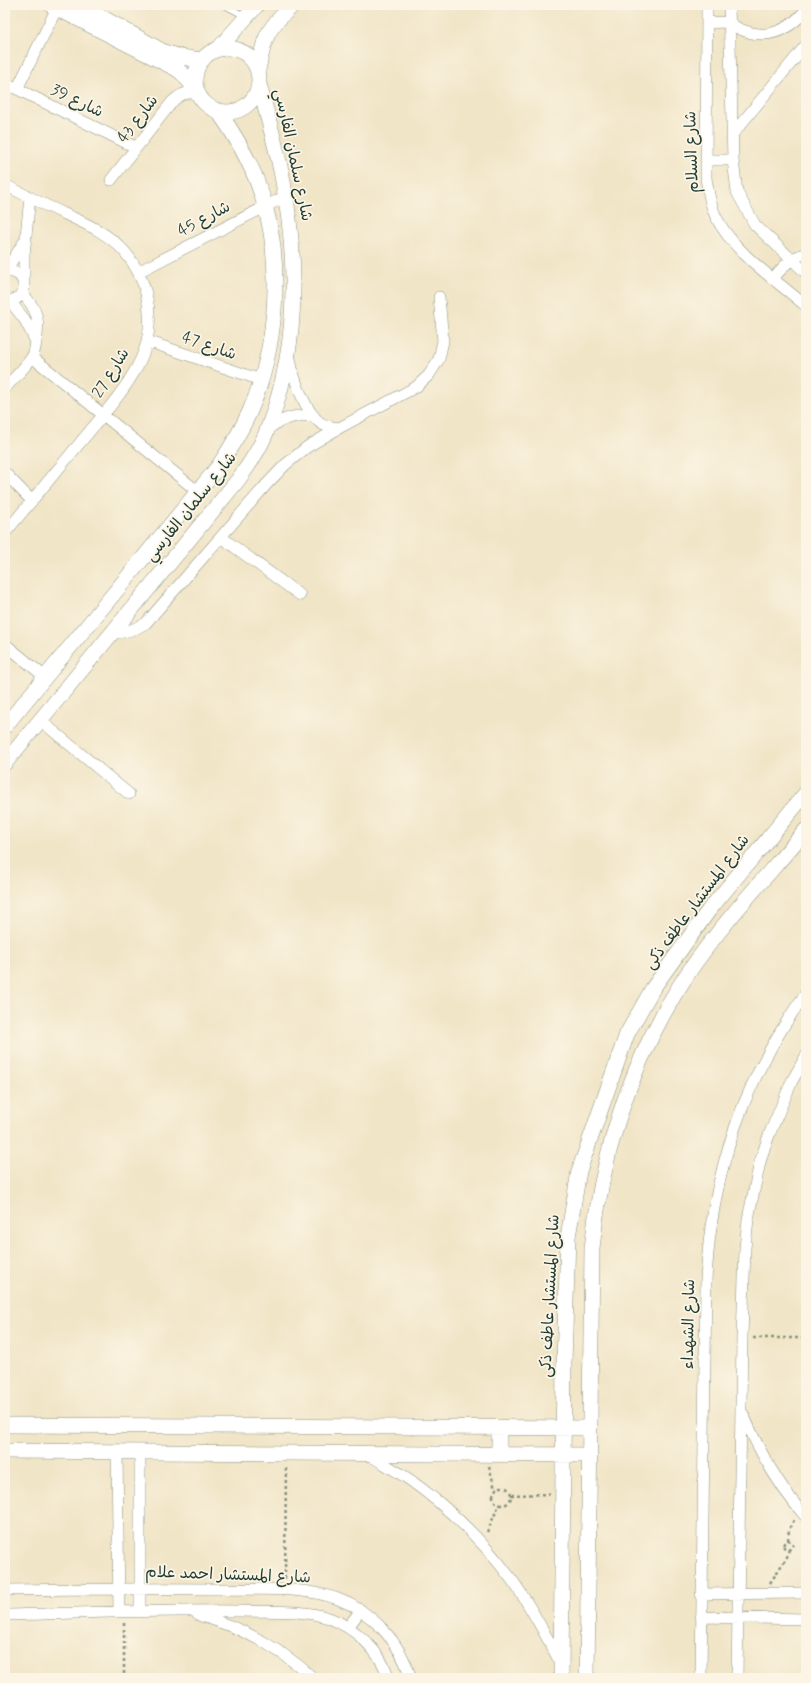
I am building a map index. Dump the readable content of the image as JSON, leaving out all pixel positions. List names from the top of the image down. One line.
{"streets":{"street":["شارع 39","شارع 43","شارع السلام","شارع سلمان الفارسي","شارع 45","شارع 47","شارع 27","شارع المستشار عاطف ذكى","شارع الشهداء","شارع المستشار احمد علام"]},"crossings":[["شارع 39","شارع 43"],["شارع 43","شارع سلمان الفارسي"],["شارع سلمان الفارسي","شارع 45"],["شارع سلمان الفارسي","شارع 47"],["شارع 45","شارع 27"],["شارع 47","شارع 27"]]}
